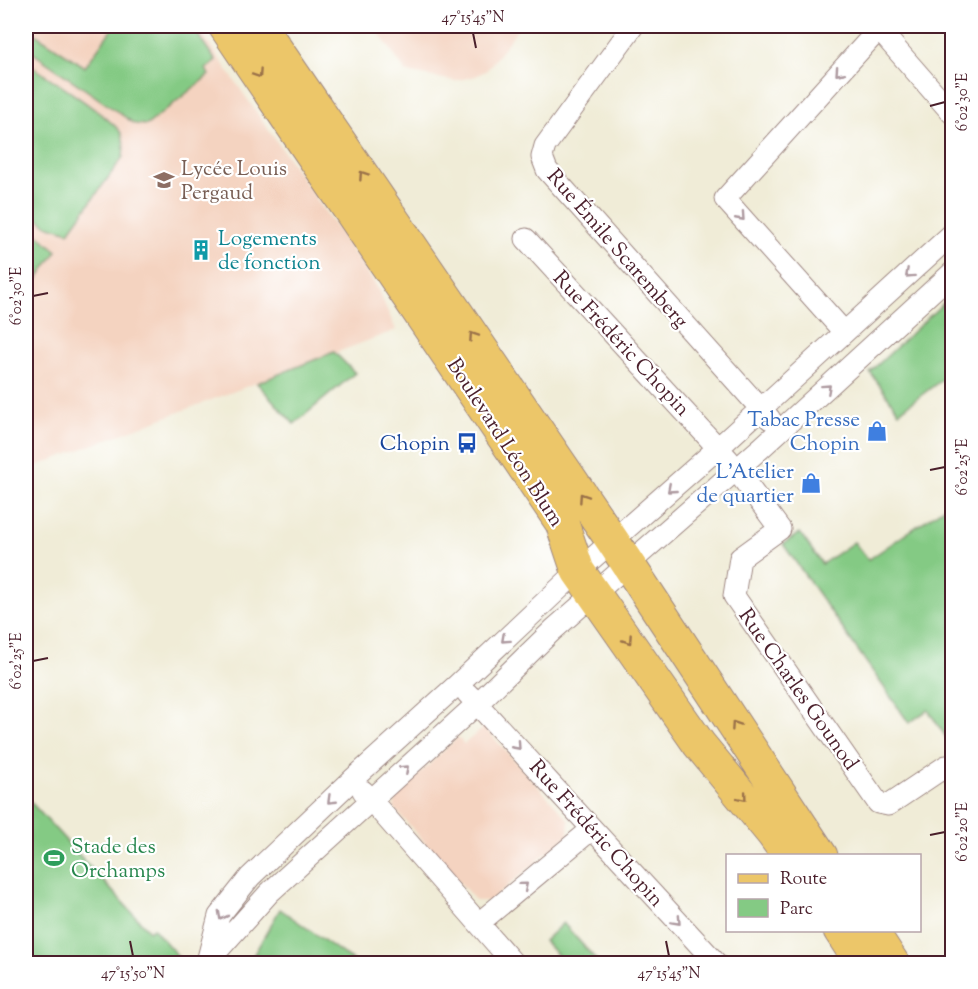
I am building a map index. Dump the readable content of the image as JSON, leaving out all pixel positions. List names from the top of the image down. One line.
{"streets":{"main road":["Boulevard Léon Blum"],"street":["Rue Émile Scaremberg","Rue Frédéric Chopin","Rue Charles Gounod"]},"crossings":[["Rue Frédéric Chopin","Rue Charles Gounod"]],"places":{"school or university":["Lycée Louis Pergaud"],"building":["Logements de fonction"],"shop":["Tabac Presse Chopin","L'Atelier de quartier"],"bus stop":["Chopin"],"sports":["Stade des Orchamps"]},"legend":["Route","Parc"],"coordinates":["47°15'45\"N","6°02'30\"E","6°02'25\"E","6°02'20\"E","47°15'50\"N"]}
